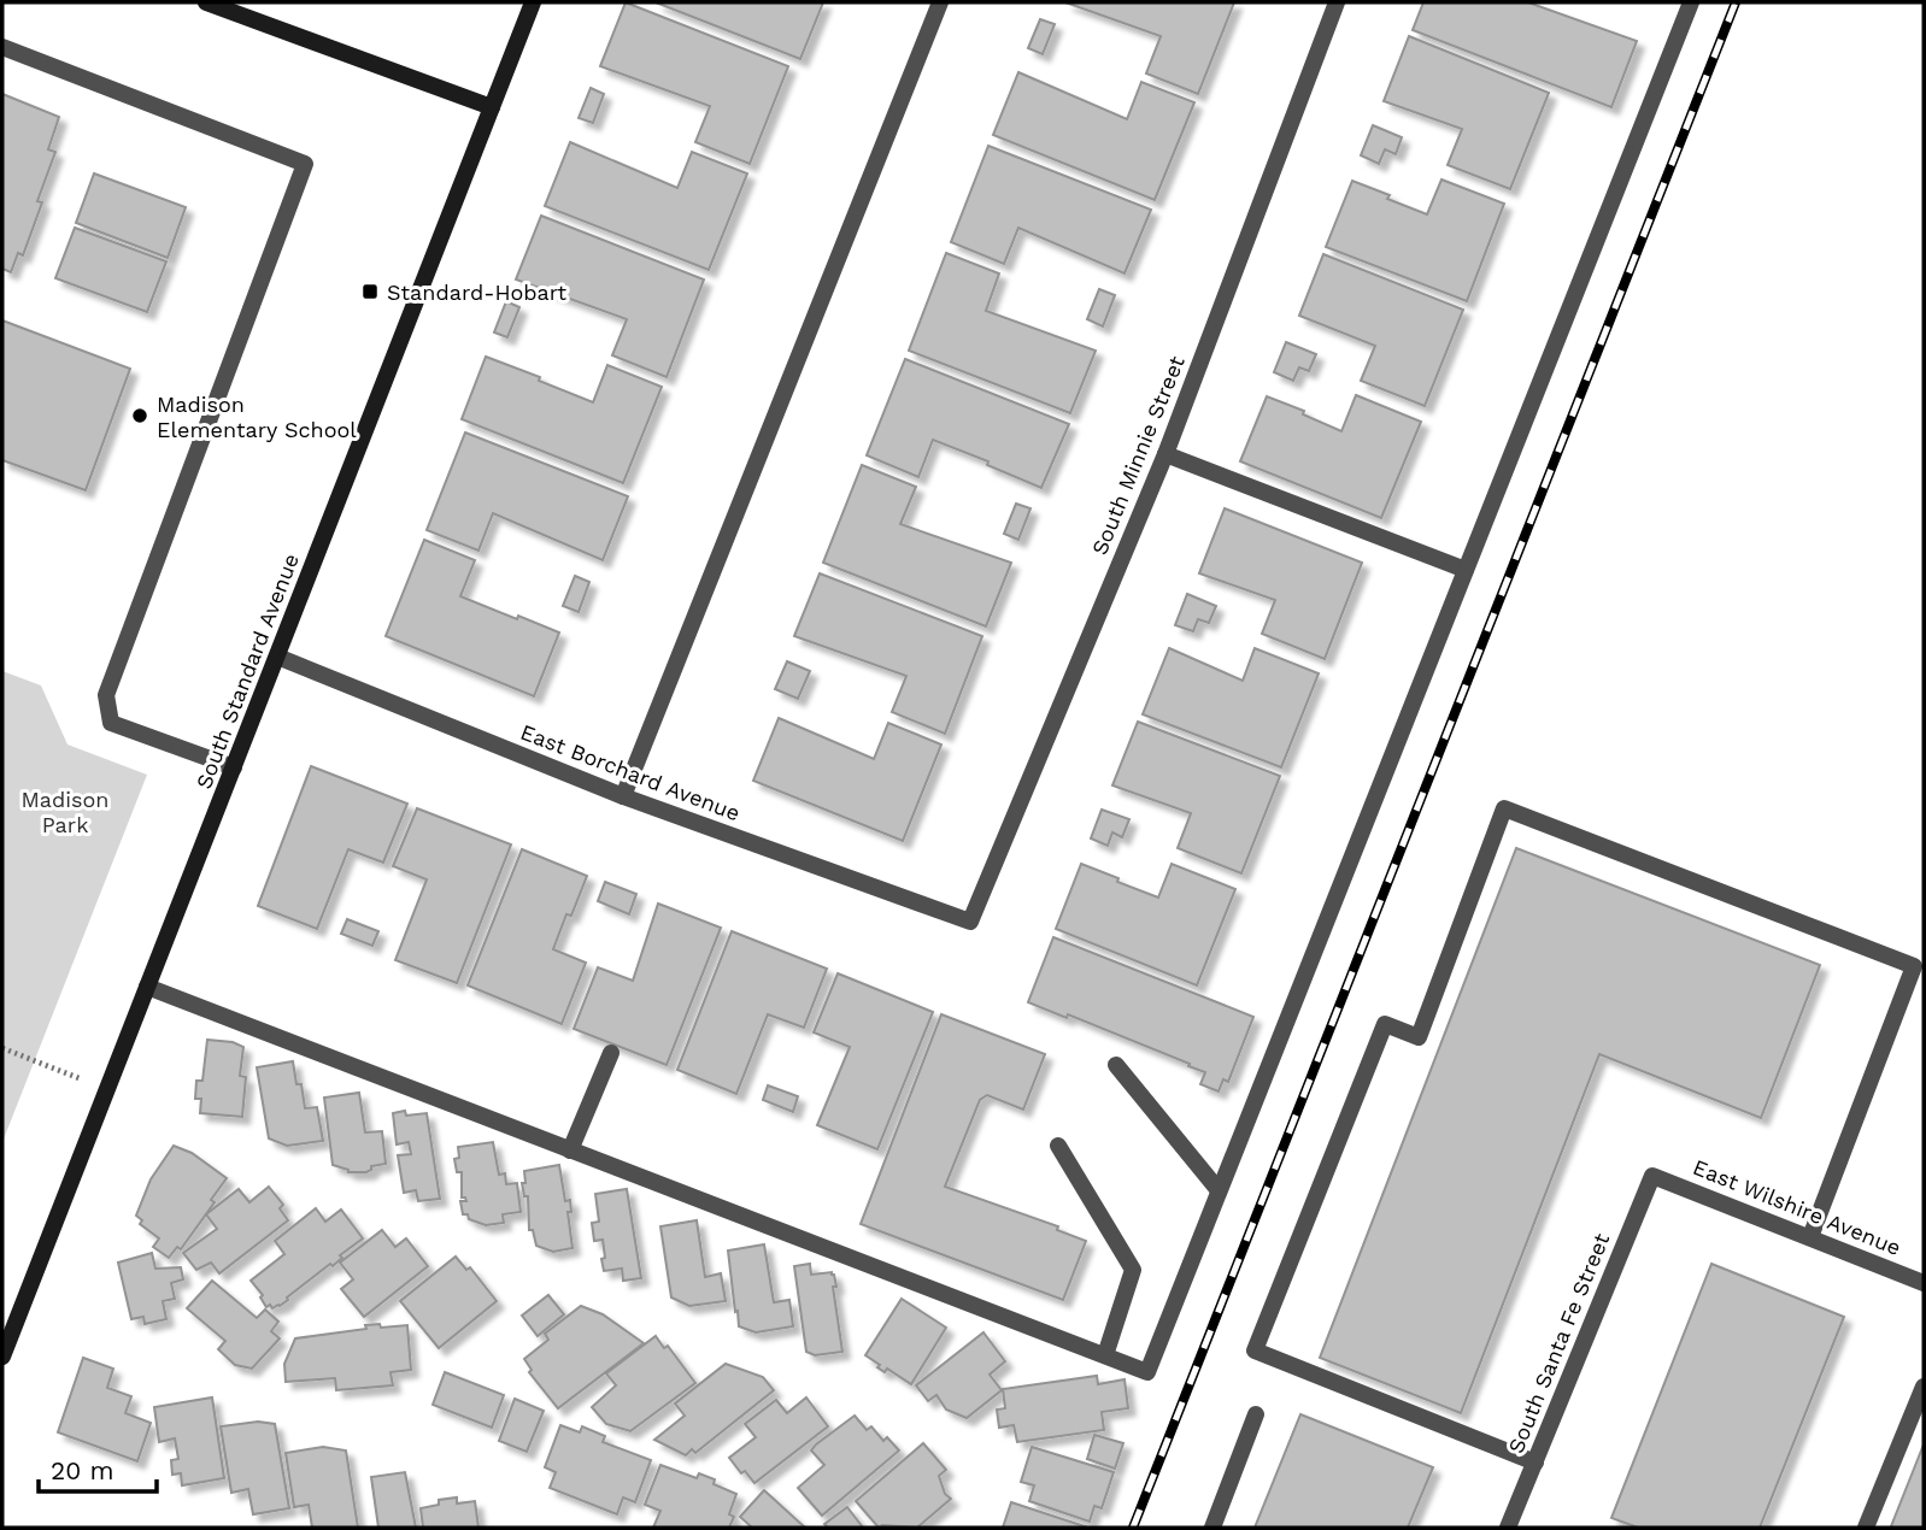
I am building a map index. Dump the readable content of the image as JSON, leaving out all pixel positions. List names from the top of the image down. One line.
{"streets":{"street":["South Minnie Street","South Standard Avenue","East Borchard Avenue","East Wilshire Avenue","South Santa Fe Street"]},"crossings":[["South Minnie Street","East Borchard Avenue"],["South Standard Avenue","East Borchard Avenue"],["East Wilshire Avenue","South Santa Fe Street"]],"parks":["Madison Park"],"places":{"transit":["Standard-Hobart"],"other":["Madison Elementary School"]},"scale_bar":"20 m"}
